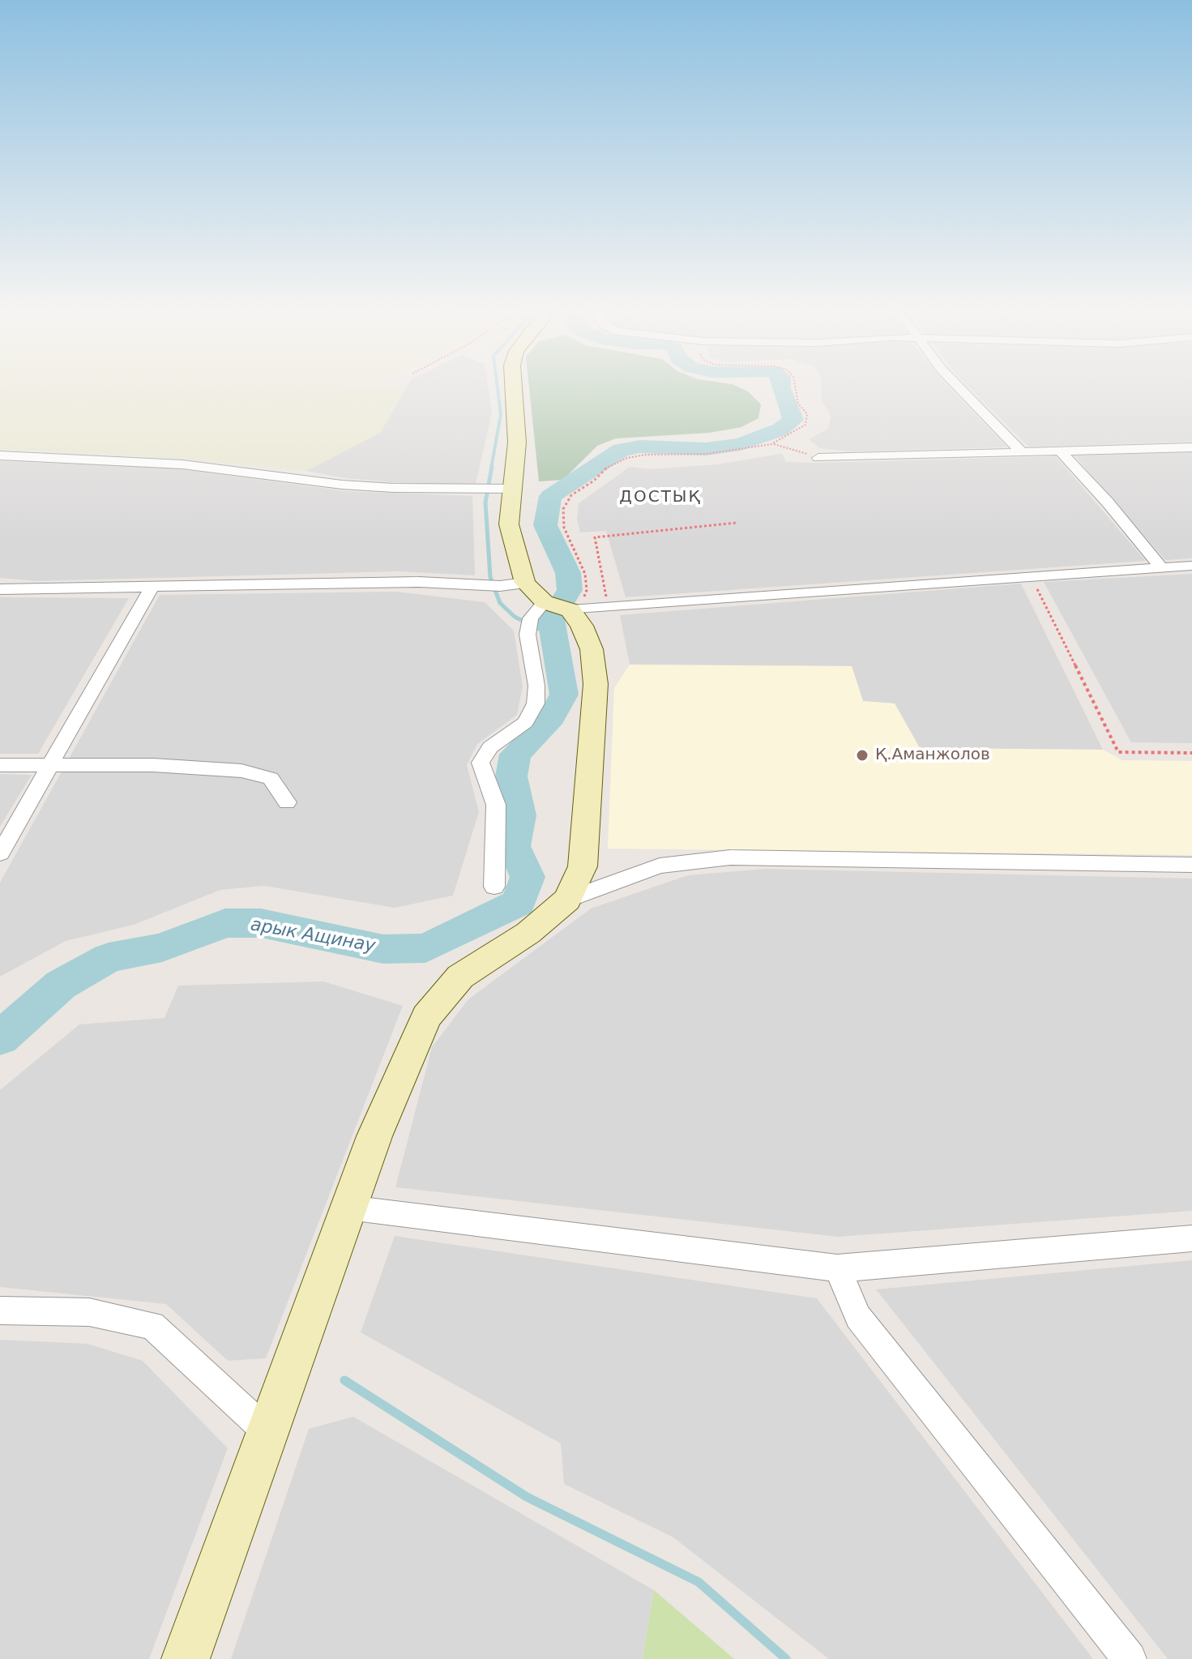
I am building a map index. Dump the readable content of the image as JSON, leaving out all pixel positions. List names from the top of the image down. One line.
{"districts":["ДОСТЫҚ"],"water":["арык Ащинау"],"places":["Қ.Аманжолов"]}
